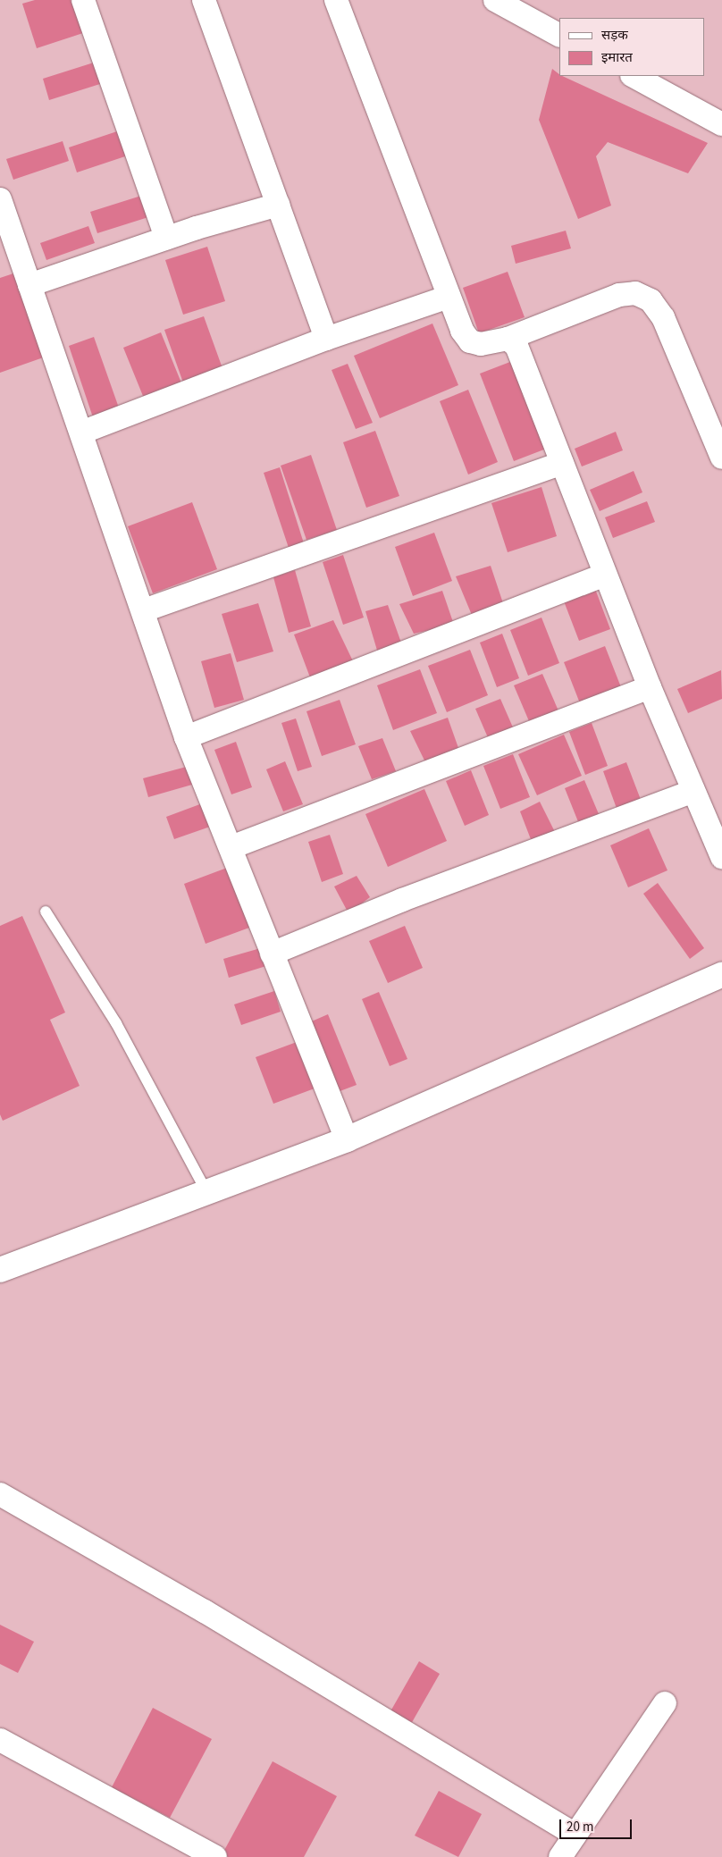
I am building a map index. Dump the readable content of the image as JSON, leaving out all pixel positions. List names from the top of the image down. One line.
{"legend":["सड़क","इमारत"],"scale_bar":"20 m"}
